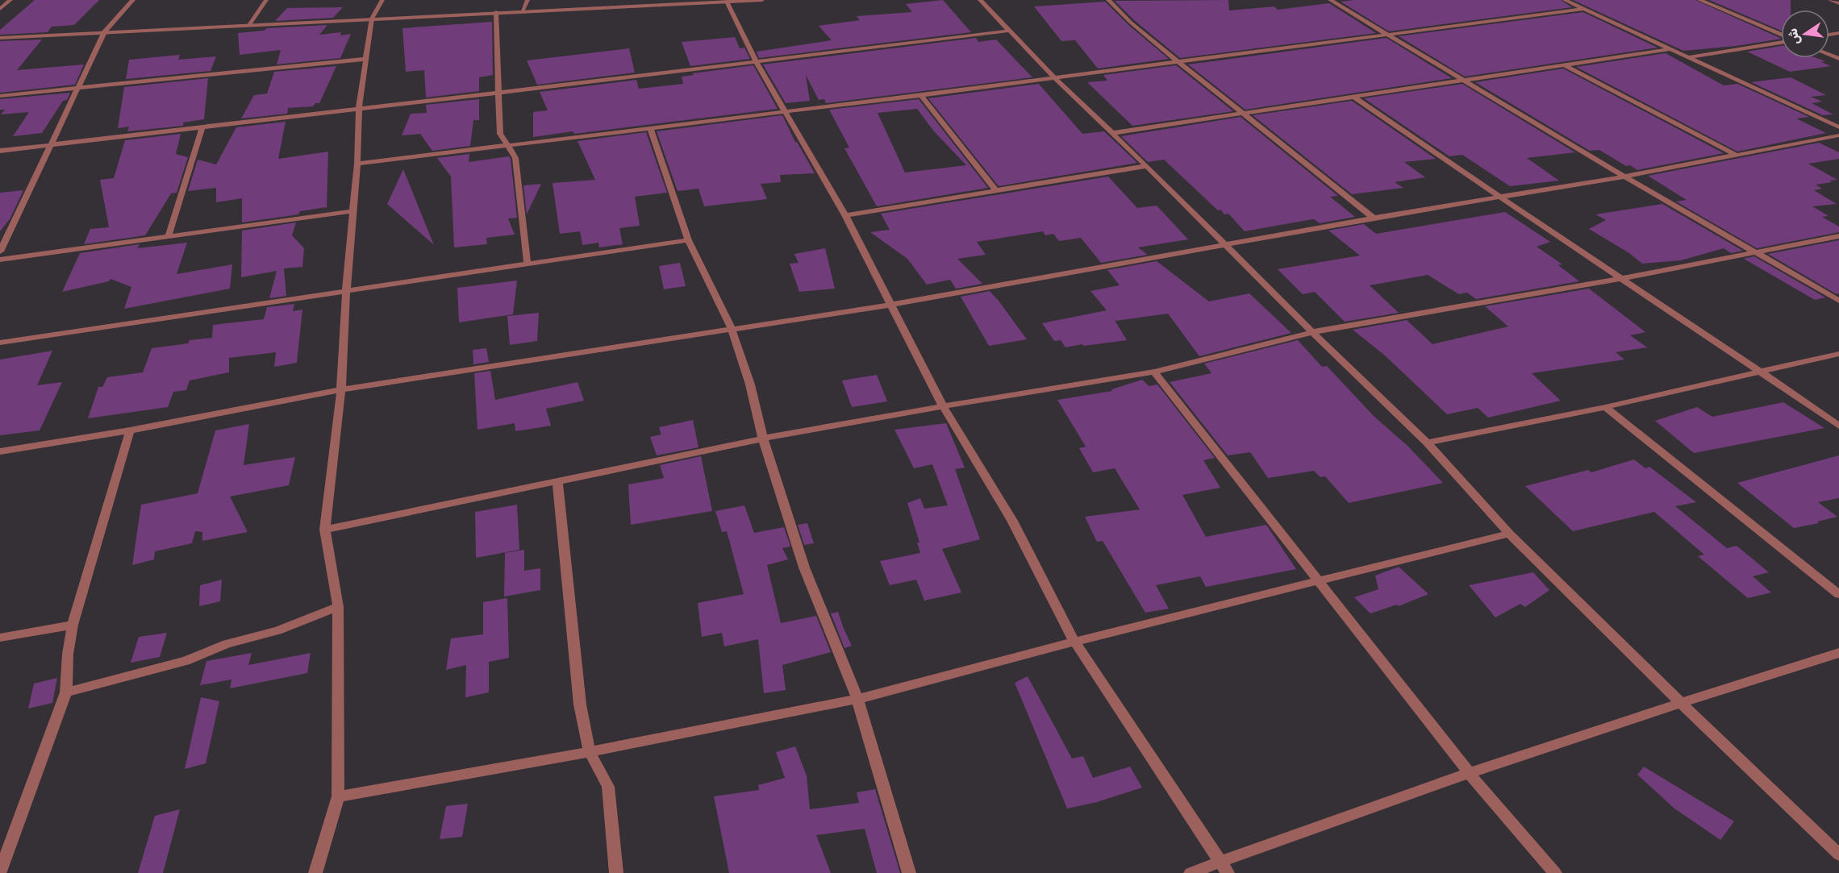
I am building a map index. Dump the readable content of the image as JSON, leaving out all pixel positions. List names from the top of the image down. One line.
{"north":"left"}
